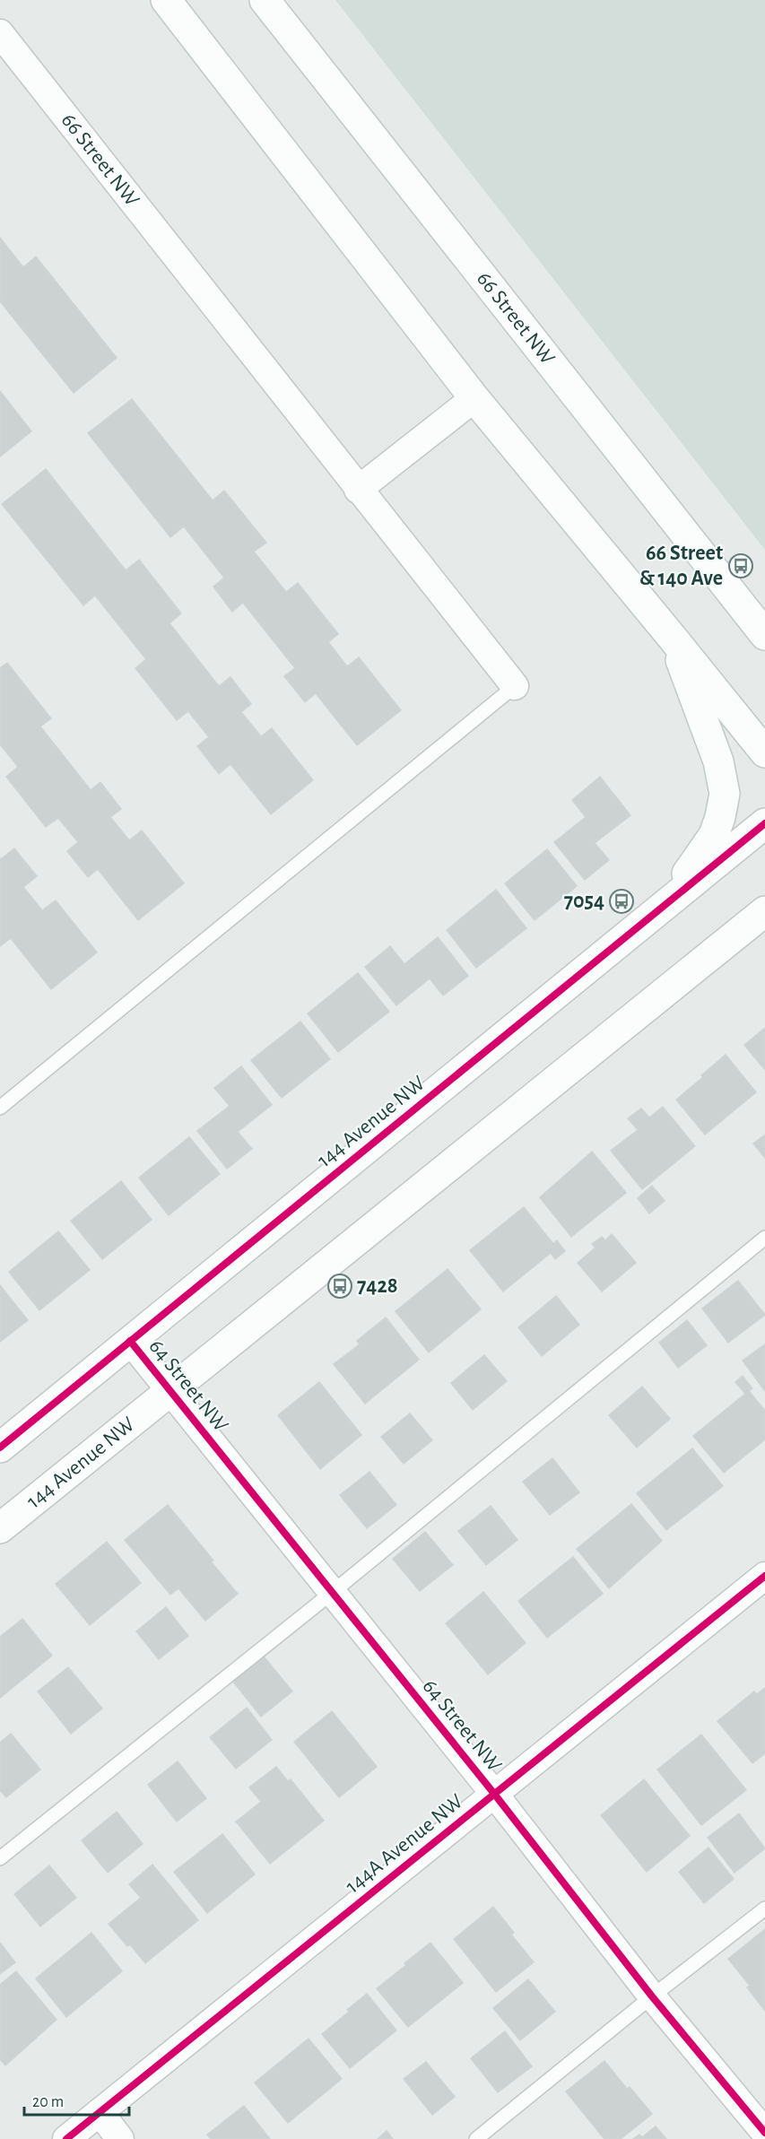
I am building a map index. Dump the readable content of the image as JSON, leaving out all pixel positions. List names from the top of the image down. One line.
{"streets":{"main road":["66 Street NW","144 Avenue NW"],"street":["64 Street NW","144A Avenue NW"]},"crossings":[["144 Avenue NW","64 Street NW"],["64 Street NW","144A Avenue NW"]],"places":{"bus stop":["66 Street & 140 Ave","7054","7428"]},"scale_bar":"20 m"}
